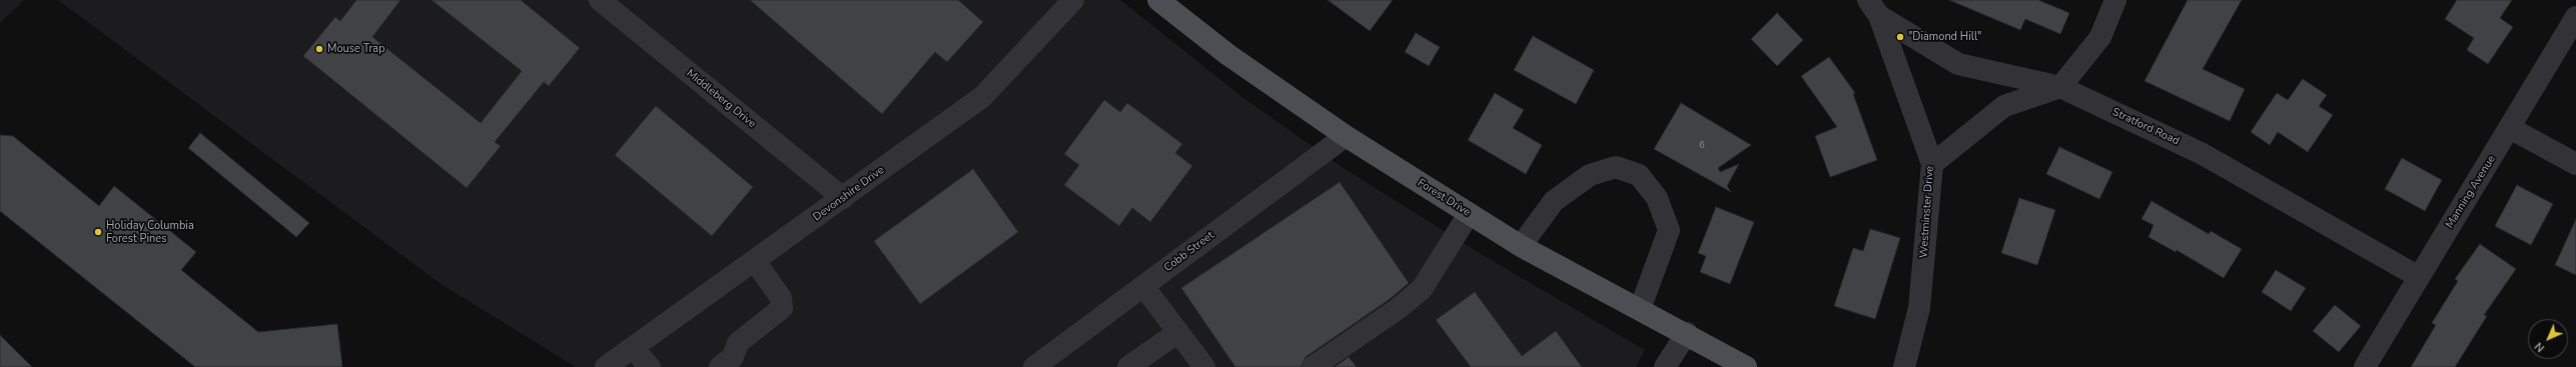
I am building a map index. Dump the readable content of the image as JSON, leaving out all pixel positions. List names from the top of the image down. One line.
{"streets":{"main road":["Forest Drive"],"street":["Middleberg Drive","Stratford Road","Manning Avenue","Devonshire Drive","Westminster Drive","Cobb Street"]},"crossings":[["Middleberg Drive","Devonshire Drive"],["Stratford Road","Manning Avenue"],["Stratford Road","Westminster Drive"],["Forest Drive","Cobb Street"]],"places":["\"Diamond Hill\"","Mouse Trap","Holiday Columbia Forest Pines"],"house_numbers":["6"],"north":"bottom left"}
